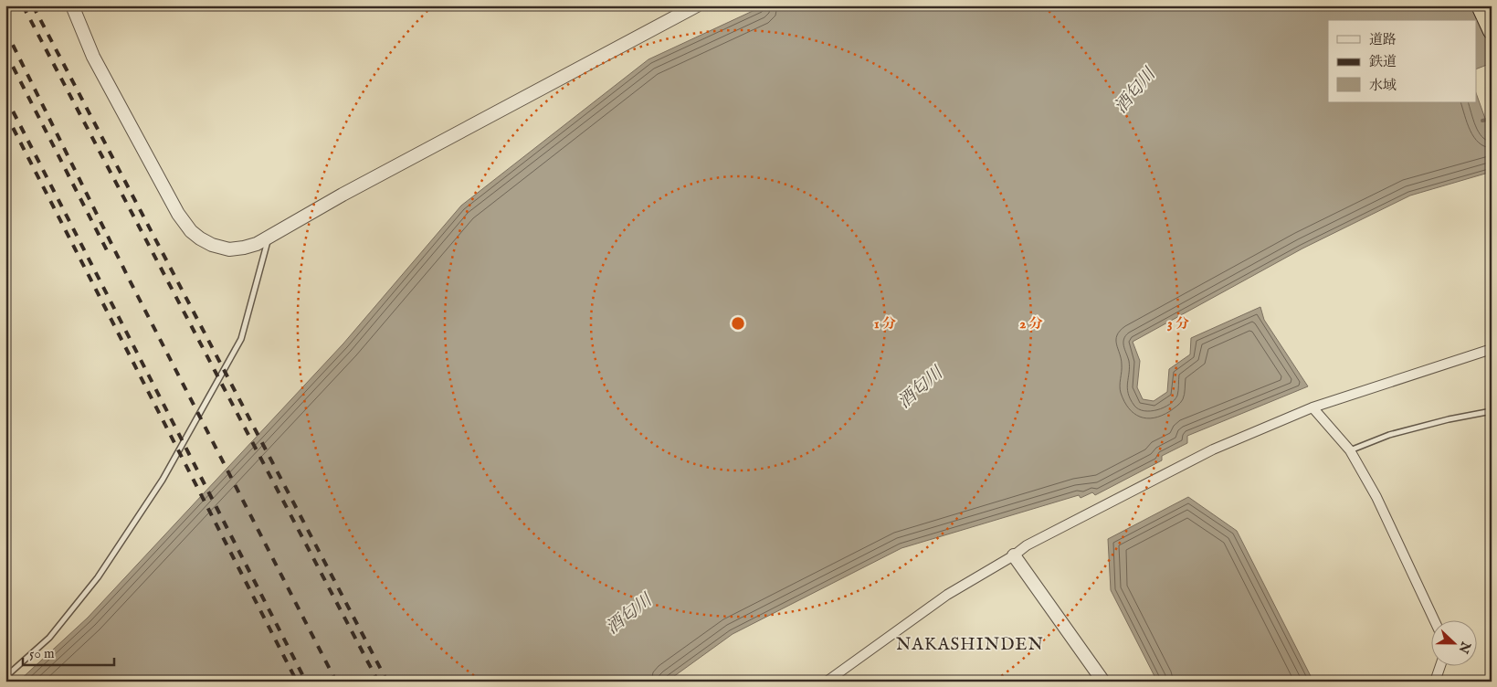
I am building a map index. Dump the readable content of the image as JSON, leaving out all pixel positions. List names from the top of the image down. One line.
{"districts":["NAKASHINDEN"],"water":["酒匂川"],"legend":["道路","鉄道","水域"],"scale_bar":"50 m","north":"right","rings":["1 分","2 分","3 分"]}
